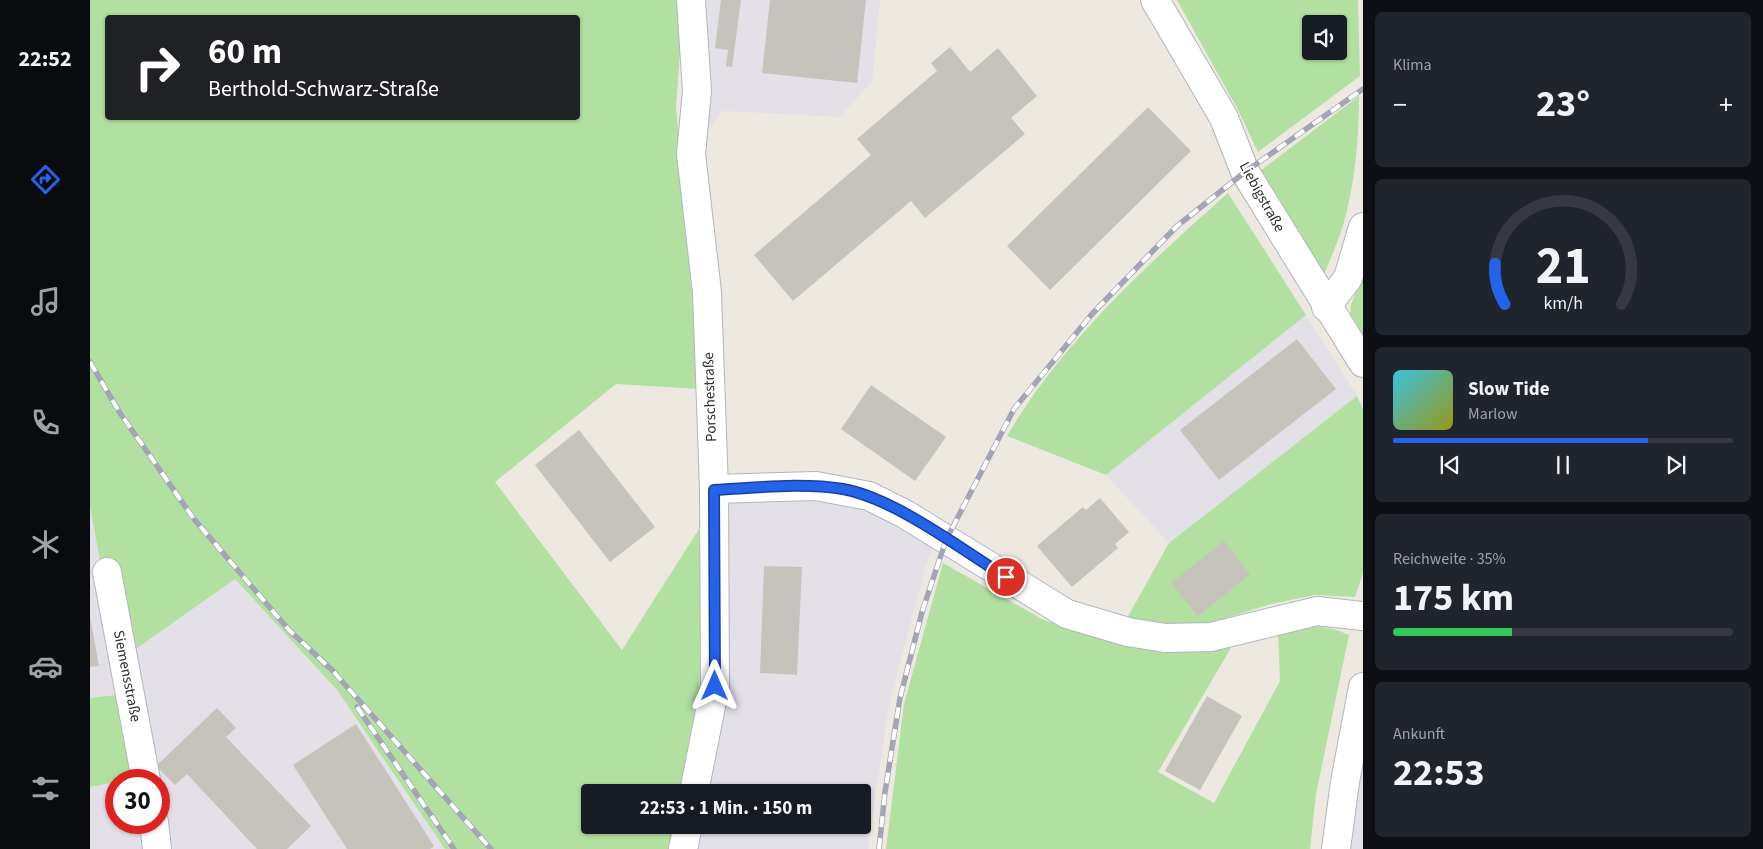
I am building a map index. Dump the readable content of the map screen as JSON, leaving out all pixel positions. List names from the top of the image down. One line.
{"streets":{"street":["Liebigstraße","Porschestraße","Siemensstraße"]},"page":{"tabs":"22:52","tile":["Klima",["Reichweite · 35%","175 km"],["Ankunft","22:53"]],"turn":["60 m","Berthold-Schwarz-Straße"],"heat":["−","23°","+"],"song":["Slow Tide","Marlow"],"limit":"30","trip":"22:53 · 1 Min. · 150 m","gauge":["21","km/h"]}}
